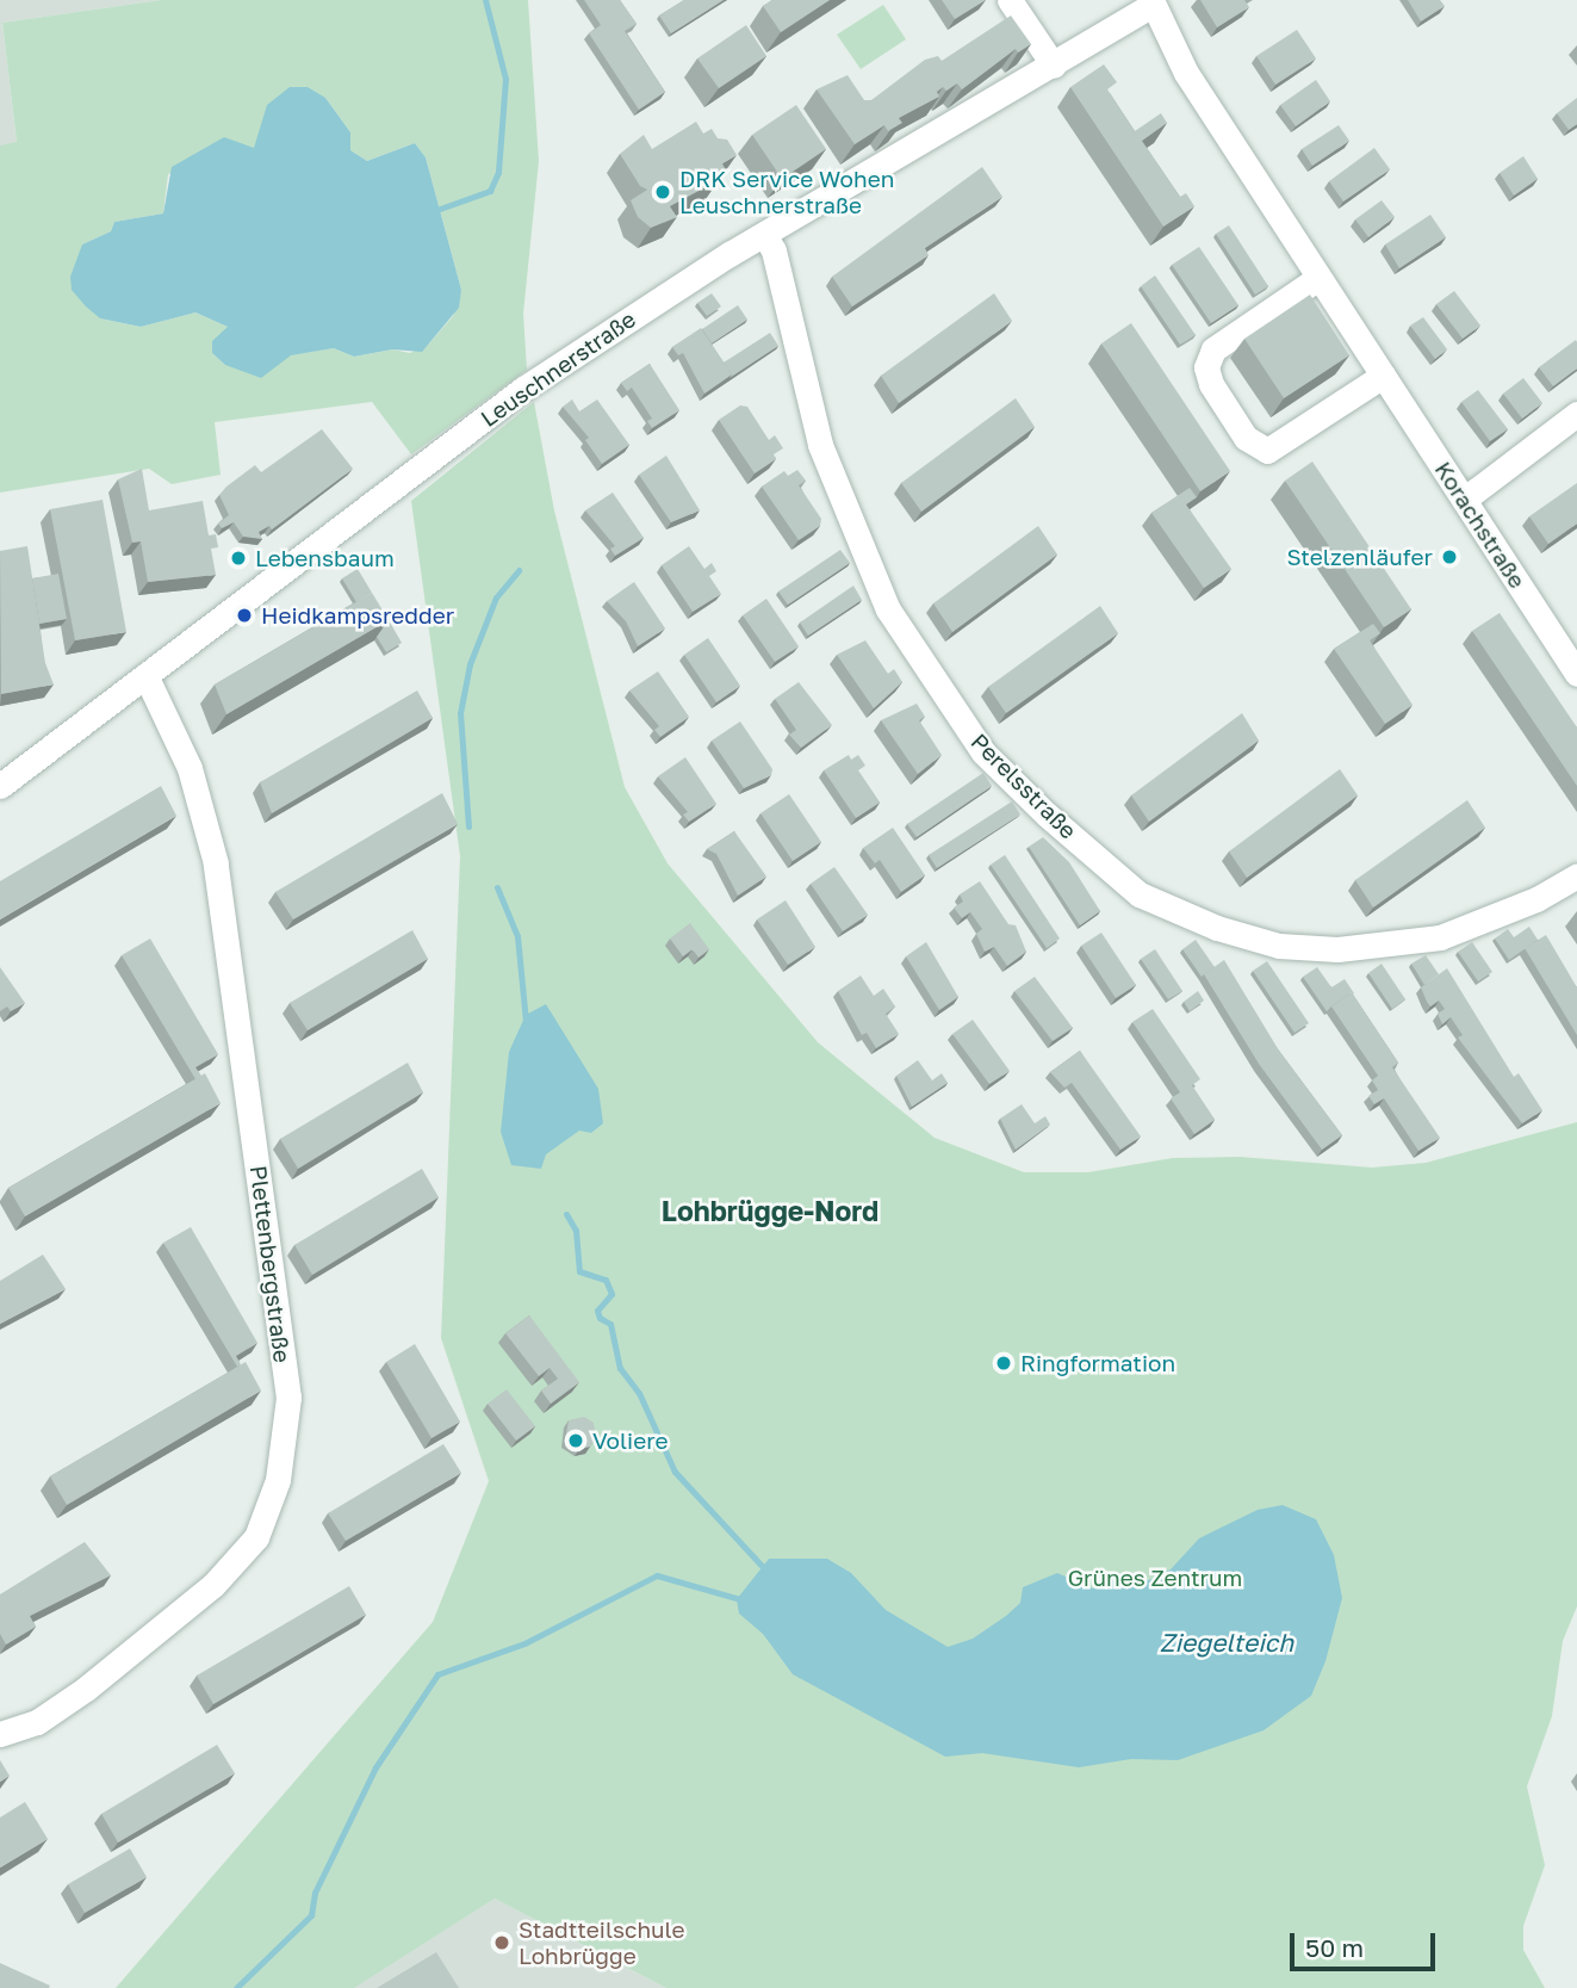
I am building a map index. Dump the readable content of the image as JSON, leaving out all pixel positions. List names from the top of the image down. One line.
{"streets":{"street":["Leuschnerstraße","Korachstraße","Perelsstraße","Plettenbergstraße"]},"crossings":[["Leuschnerstraße","Korachstraße"],["Leuschnerstraße","Perelsstraße"],["Leuschnerstraße","Plettenbergstraße"]],"districts":["Lohbrügge-Nord"],"water":["Ziegelteich"],"parks":["Grünes Zentrum"],"places":["DRK Service Wohen Leuschnerstraße","Stelzenläufer","Lebensbaum","Heidkampsredder","Ringformation","Voliere","Stadtteilschule Lohbrügge"],"scale_bar":"50 m"}
